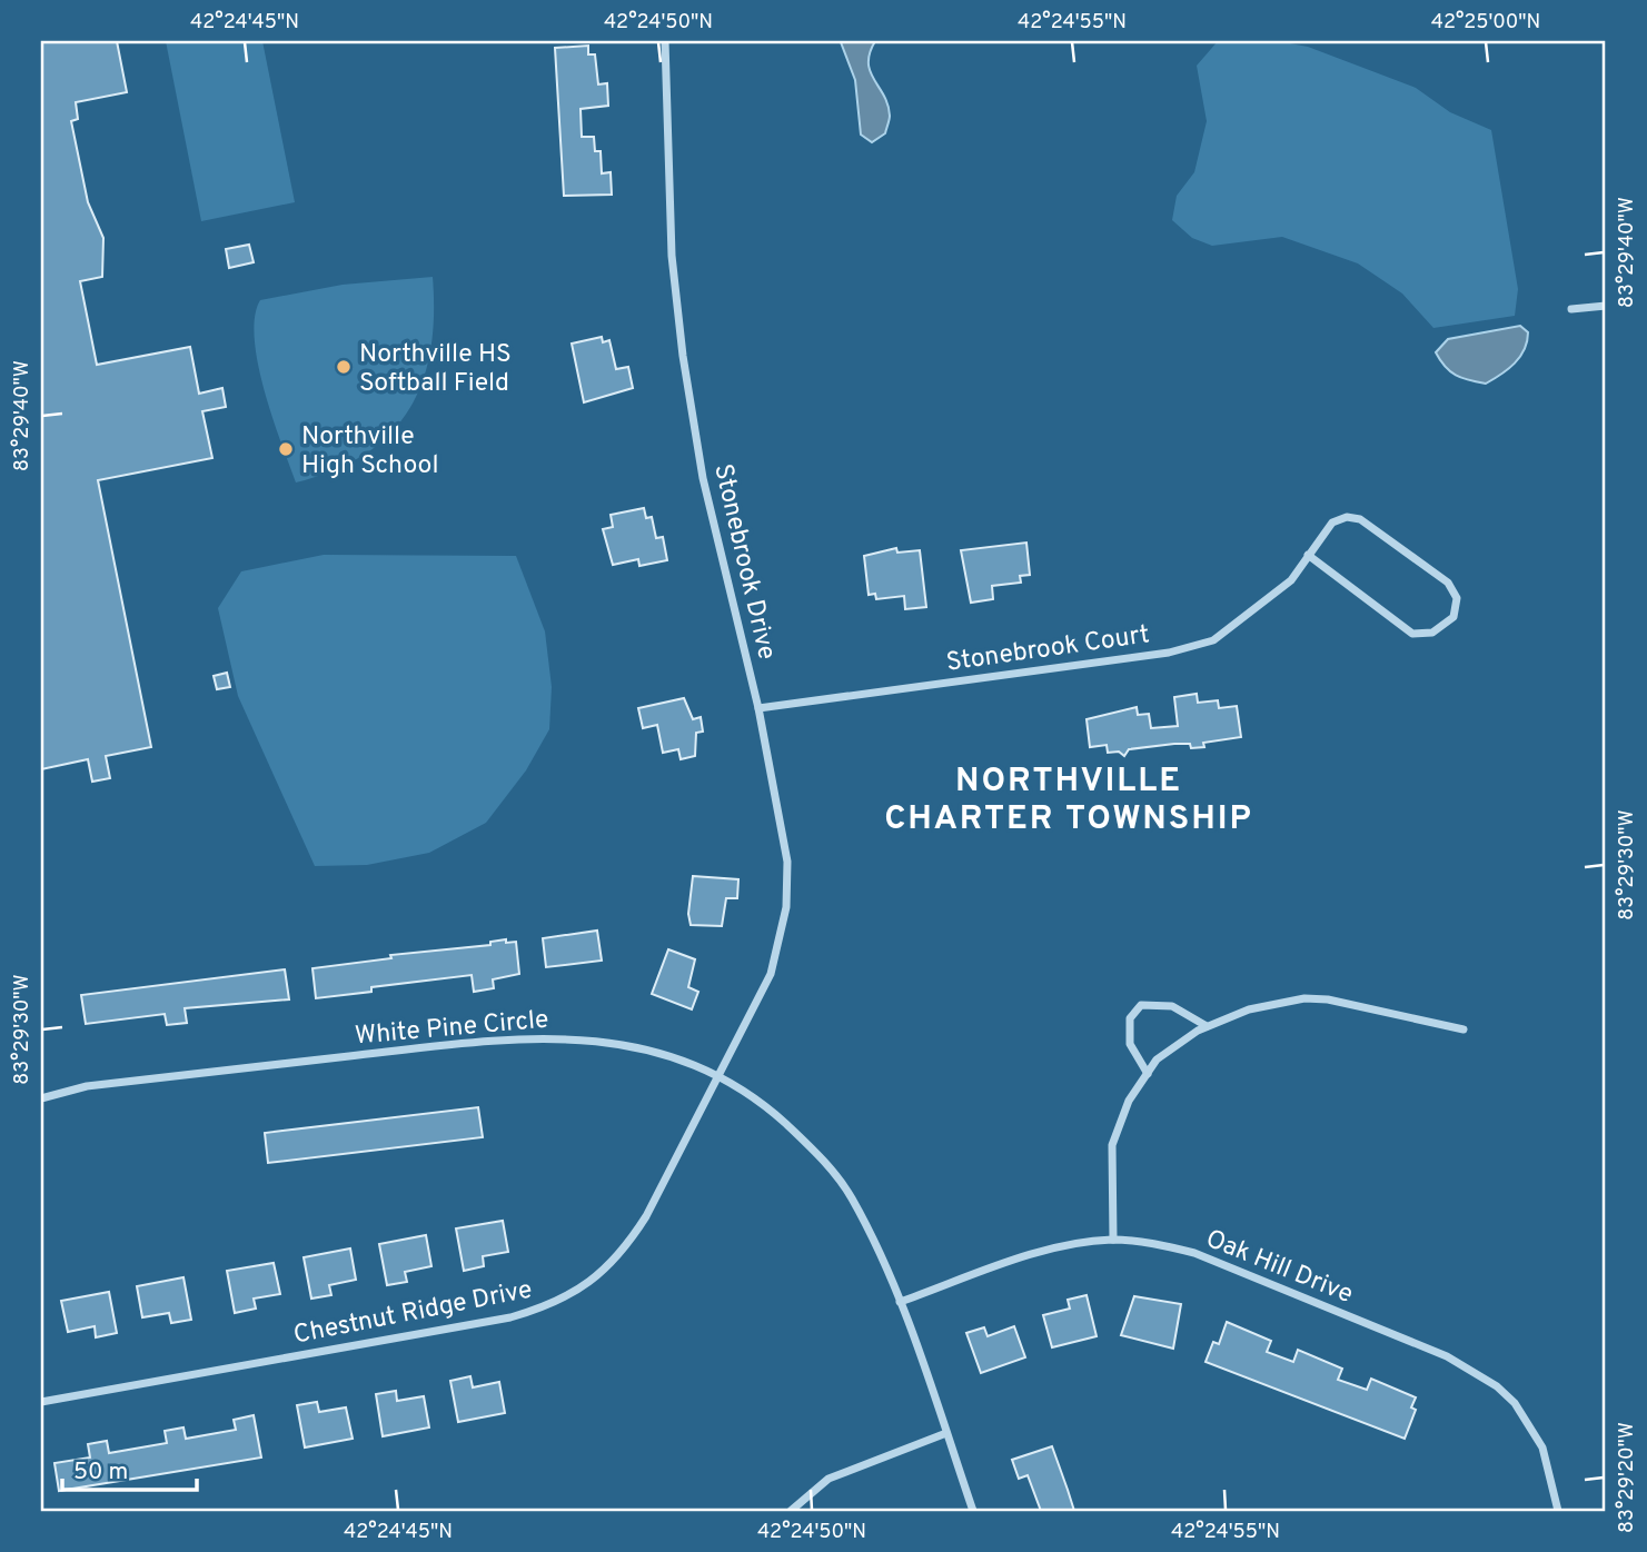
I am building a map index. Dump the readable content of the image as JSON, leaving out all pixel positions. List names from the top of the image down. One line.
{"streets":{"street":["Stonebrook Drive","Stonebrook Court","White Pine Circle","Oak Hill Drive","Chestnut Ridge Drive"]},"crossings":[["Stonebrook Drive","Stonebrook Court"],["Stonebrook Drive","White Pine Circle"],["Stonebrook Drive","Chestnut Ridge Drive"],["White Pine Circle","Oak Hill Drive"],["White Pine Circle","Chestnut Ridge Drive"]],"districts":["NORTHVILLE CHARTER TOWNSHIP"],"places":["Northville HS Softball Field","Northville High School"],"scale_bar":"50 m","coordinates":["42°24'45\"N","42°24'50\"N","42°24'55\"N","42°25'00\"N","83°29'40\"W","83°29'30\"W","83°29'20\"W"]}
